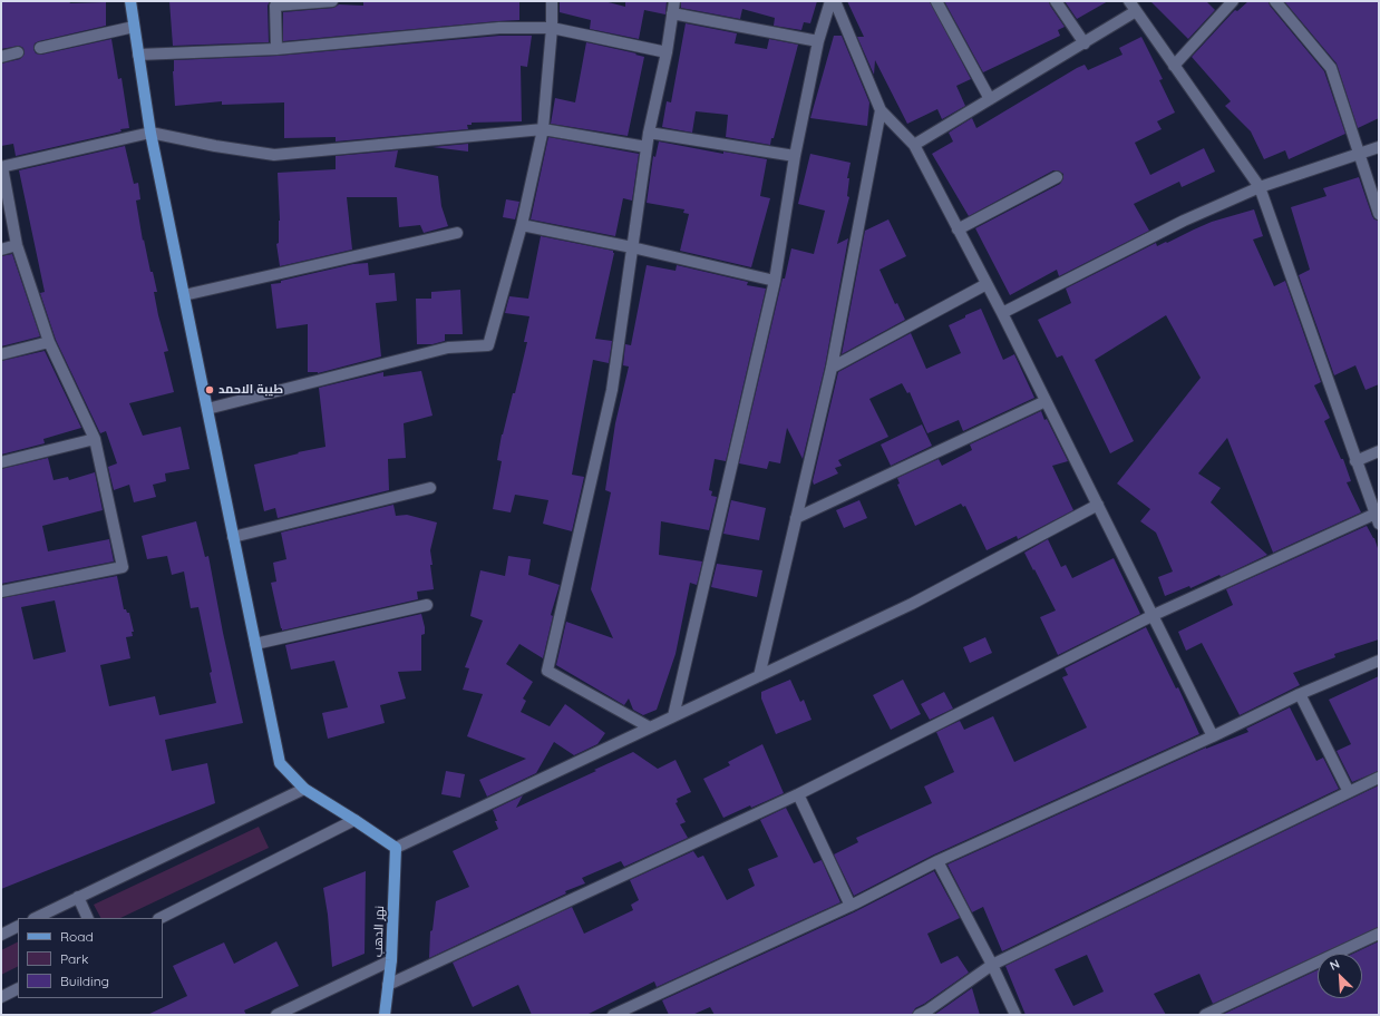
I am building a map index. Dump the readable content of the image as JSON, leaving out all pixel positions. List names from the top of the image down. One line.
{"streets":{"main road":["نهر الدهب"]},"places":["طيبة الاحمد"],"legend":["Road","Park","Building"],"north":"top left"}
